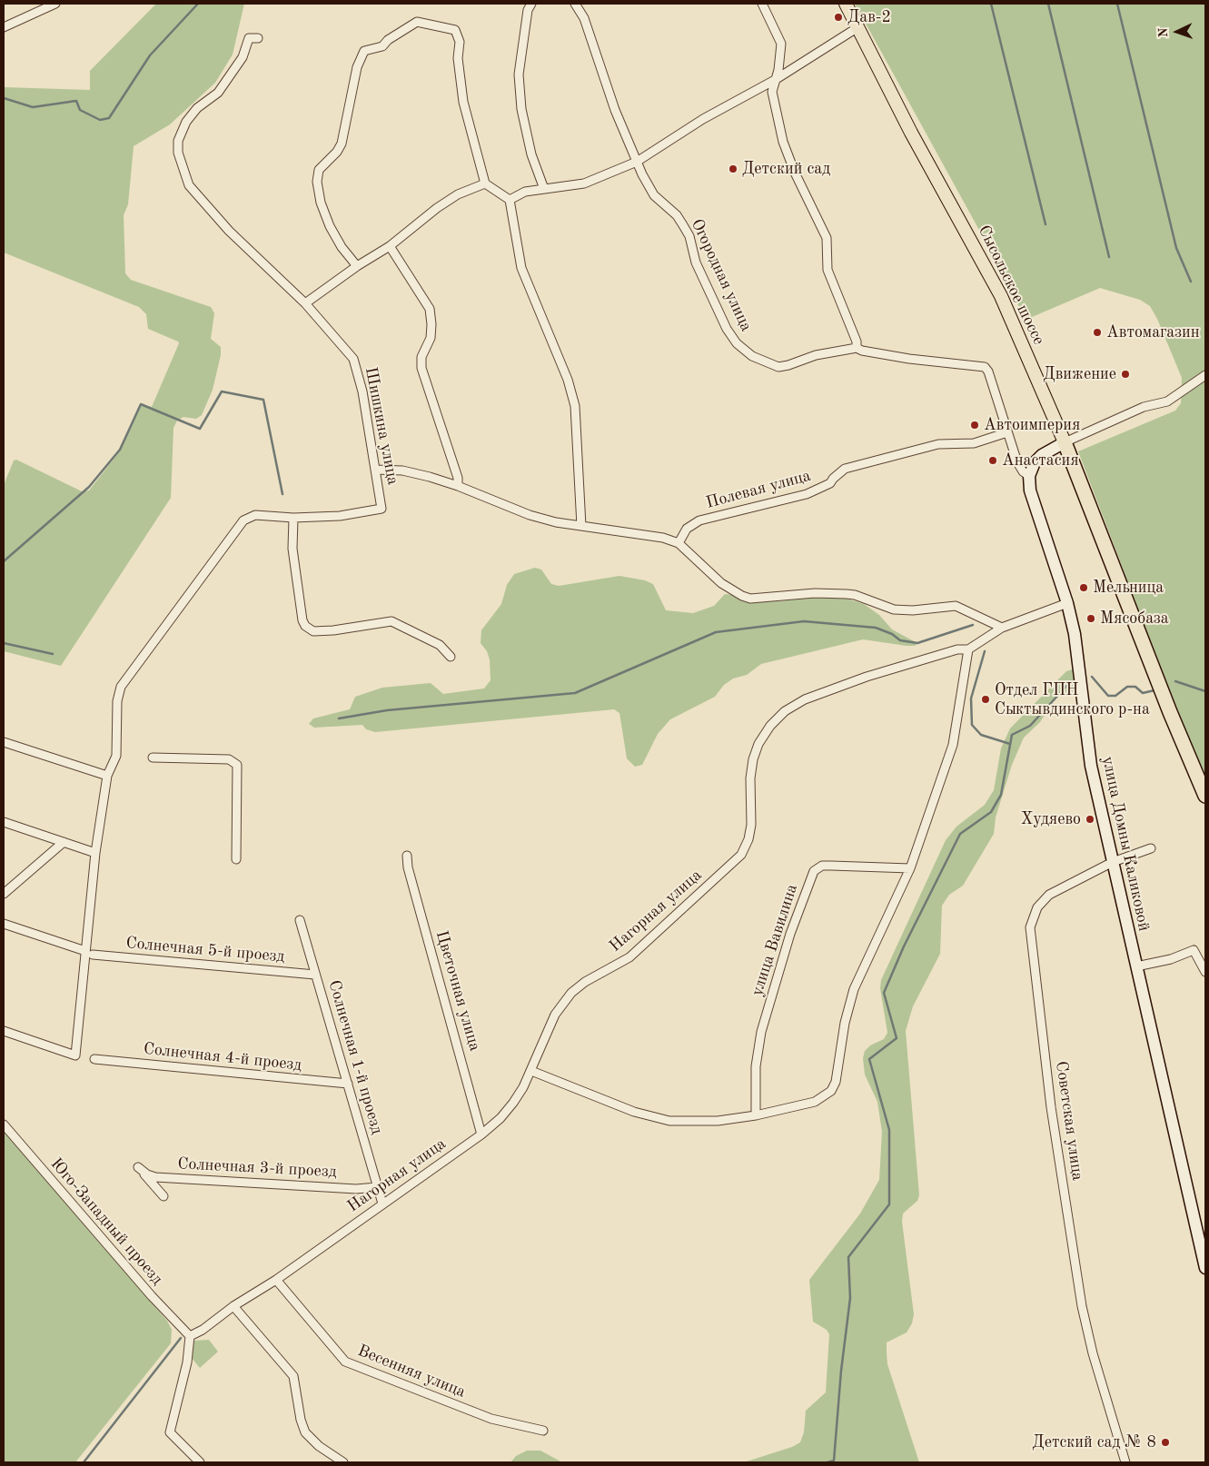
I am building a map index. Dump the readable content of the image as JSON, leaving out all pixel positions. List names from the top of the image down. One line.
{"streets":{"highway":["Сысольское шоссе"],"main road":["улица Домны Каликовой"],"street":["Огородная улица","Шишкина улица","Полевая улица","Нагорная улица","улица Вавилина","Солнечная 5-й проезд","Цветочная улица","Солнечная 4-й проезд","Солнечная 1-й проезд","Советская улица","Солнечная 3-й проезд","Юго-Западный проезд","Весенняя улица"]},"crossings":[["Огородная улица","Полевая улица"],["Огородная улица","улица Домны Каликовой"],["Шишкина улица","Солнечная 5-й проезд"],["улица Домны Каликовой","Нагорная улица"],["улица Домны Каликовой","Советская улица"],["Нагорная улица","Цветочная улица"],["Нагорная улица","Солнечная 1-й проезд"],["Нагорная улица","Юго-Западный проезд"],["Нагорная улица","Весенняя улица"],["Солнечная 5-й проезд","Солнечная 1-й проезд"],["Солнечная 4-й проезд","Солнечная 1-й проезд"],["Солнечная 1-й проезд","Солнечная 3-й проезд"]],"places":["Дав-2","Детский сад","Автомагазин","Движение","Автоимперия","Анастасия","Мельница","Мясобаза","Отдел ГПН Сыктывдинского р-на","Худяево","Детский сад № 8"],"north":"left"}
